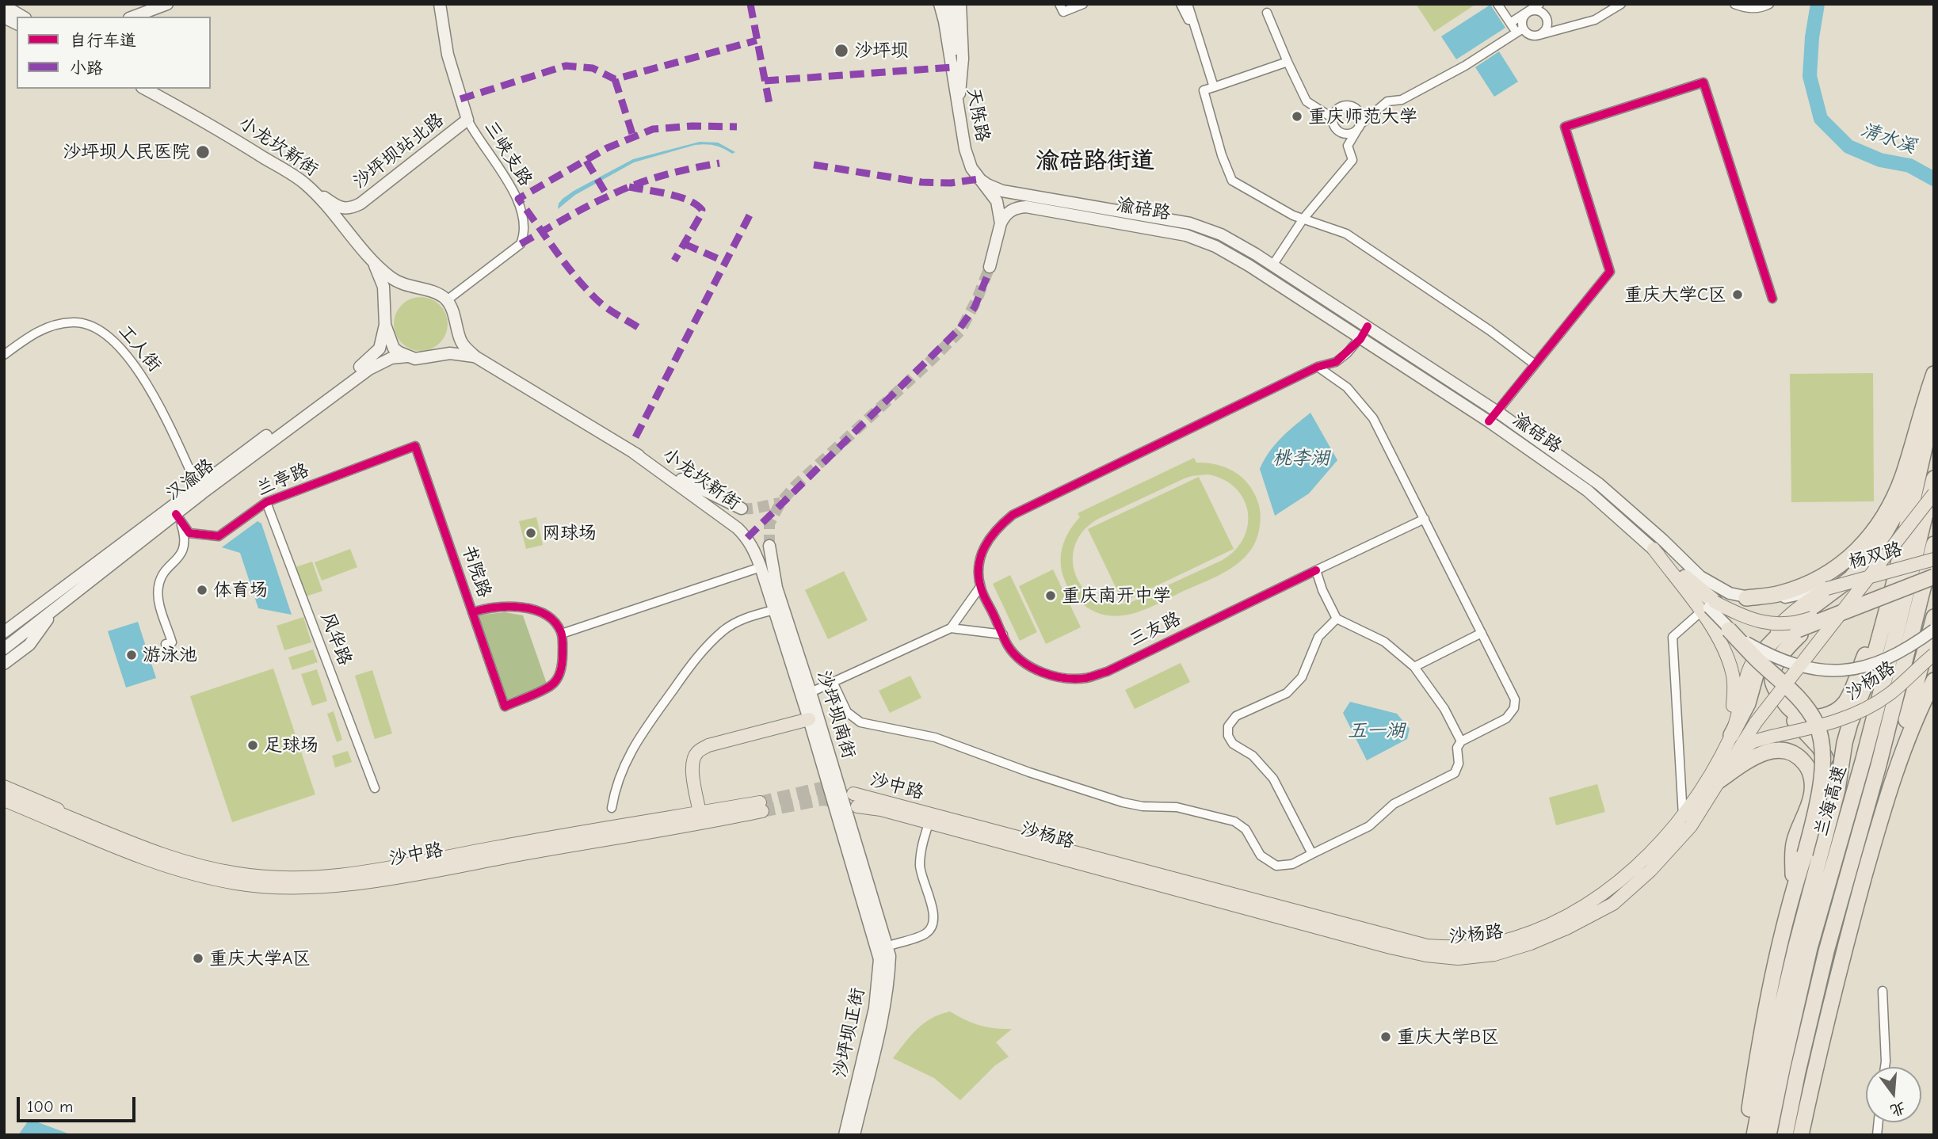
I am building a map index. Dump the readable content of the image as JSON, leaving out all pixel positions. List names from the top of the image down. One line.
{"streets":{"highway":["兰海高速"],"main road":["天陈路","小龙坎新街","沙坪坝站北路","渝碚路","汉渝路","杨双路","沙杨路","沙坪坝南街","沙中路","沙坪坝正街"],"street":["三峡支路","工人街","兰亭路","书院路","三友路","风华路"]},"crossings":[["天陈路","渝碚路"],["小龙坎新街","沙坪坝站北路"],["小龙坎新街","三峡支路"],["小龙坎新街","汉渝路"],["小龙坎新街","沙坪坝南街"],["沙坪坝站北路","三峡支路"],["渝碚路","杨双路"],["渝碚路","沙杨路"],["工人街","汉渝路"],["汉渝路","兰亭路"],["兰亭路","书院路"],["兰亭路","风华路"],["杨双路","沙杨路"],["沙杨路","沙中路"],["沙坪坝南街","沙坪坝正街"]],"districts":["渝碚路街道"],"water":["清水溪","桃李湖","五一湖"],"places":["沙坪坝","重庆师范大学","沙坪坝人民医院","重庆大学C区","网球场","体育场","重庆南开中学","游泳池","足球场","重庆大学A区","重庆大学B区"],"legend":["自行车道","小路"],"scale_bar":"100 m","north":"bottom"}
